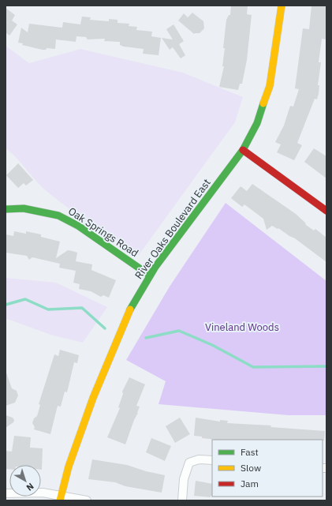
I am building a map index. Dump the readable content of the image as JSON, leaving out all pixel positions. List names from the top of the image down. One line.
{"streets":{"street":["River Oaks Boulevard East","Oak Springs Road"]},"crossings":[["River Oaks Boulevard East","Oak Springs Road"]],"parks":["Vineland Woods"],"legend":["Fast","Slow","Jam"],"north":"bottom right"}
